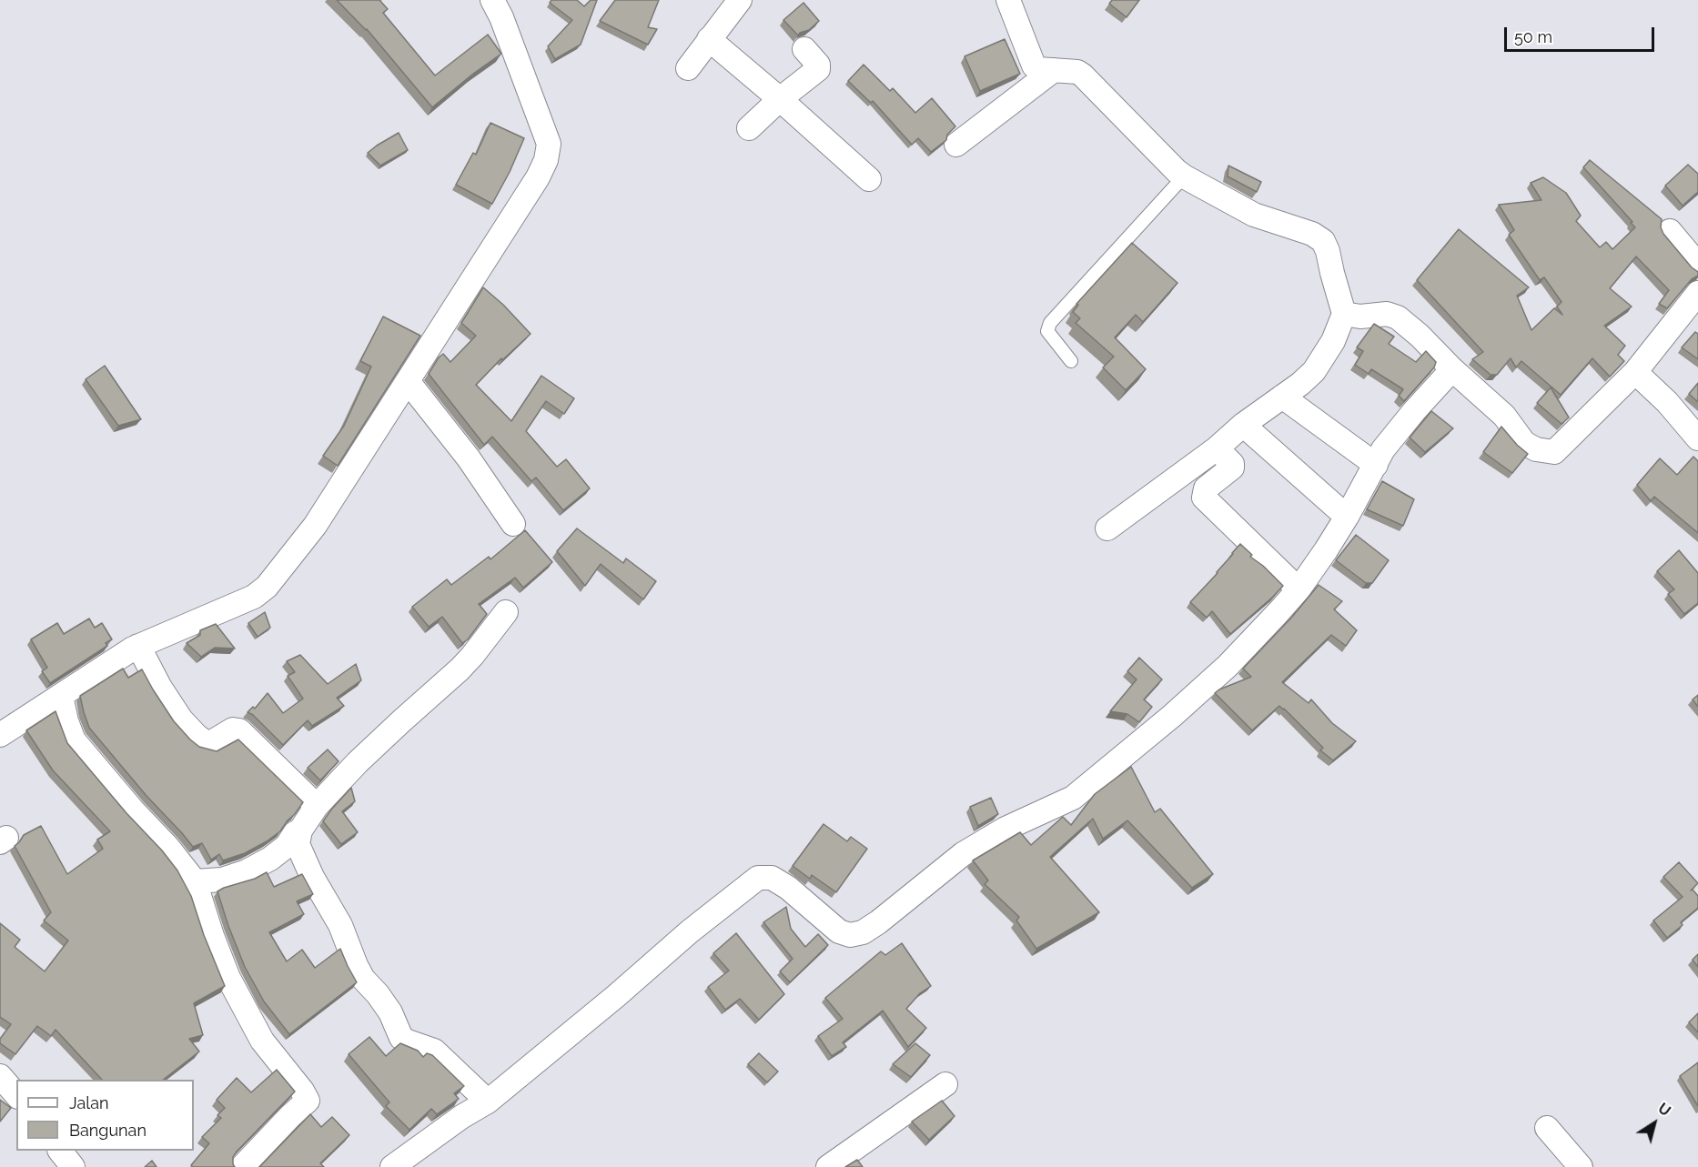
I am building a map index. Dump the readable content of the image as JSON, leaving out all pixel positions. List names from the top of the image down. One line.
{"legend":["Jalan","Bangunan"],"scale_bar":"50 m","north":"top right"}
